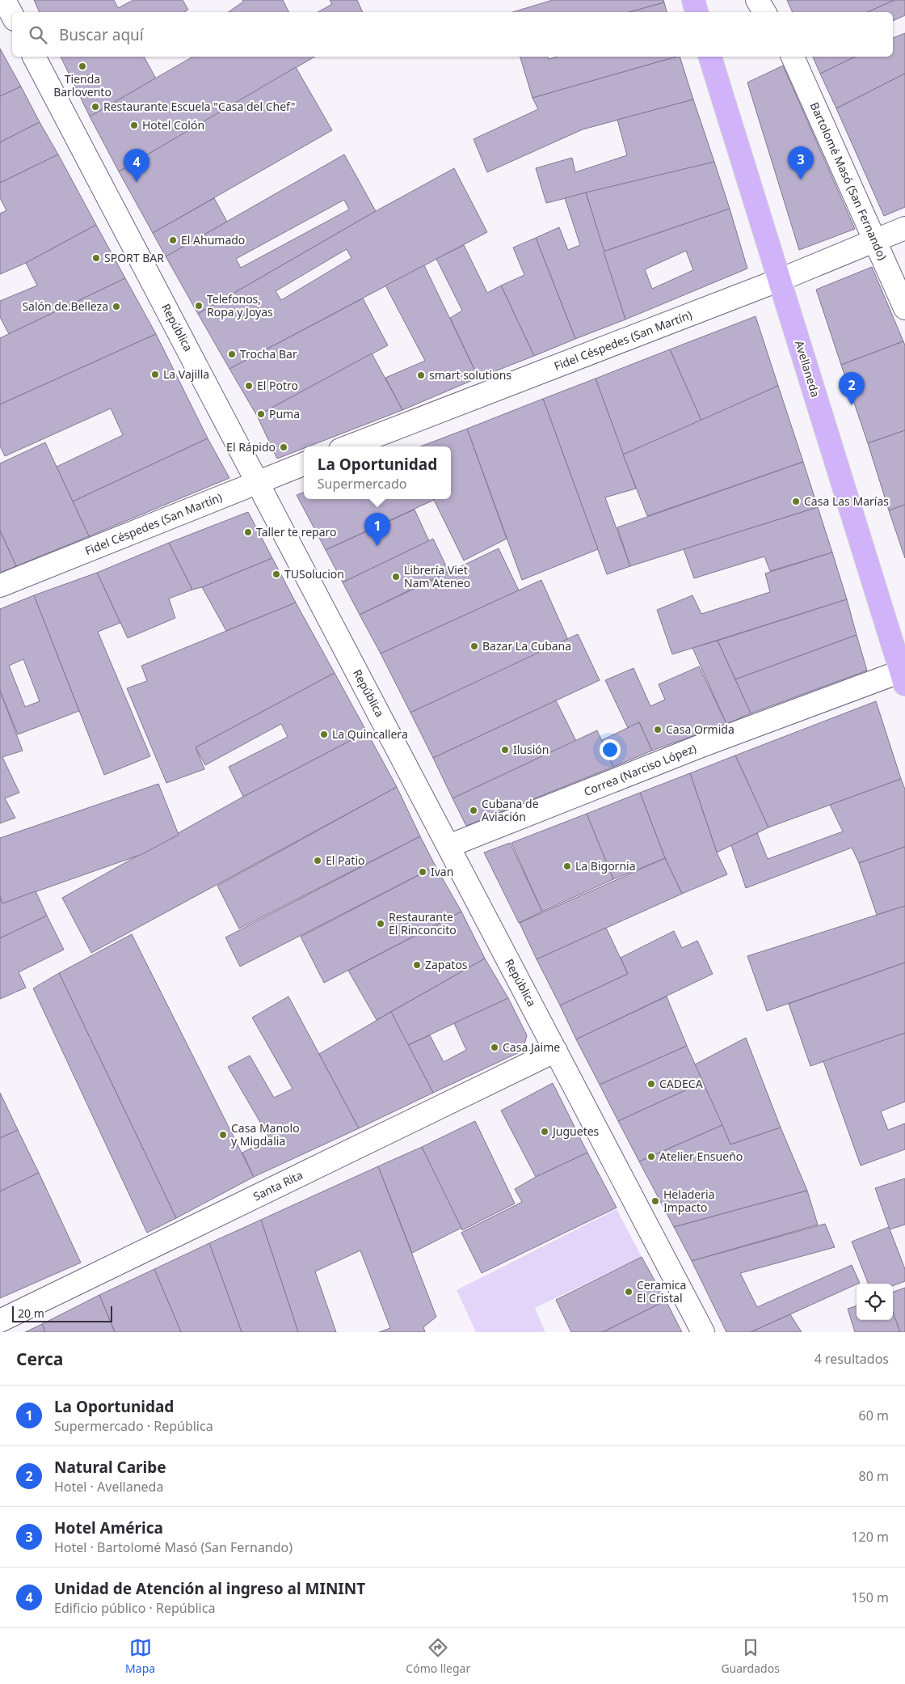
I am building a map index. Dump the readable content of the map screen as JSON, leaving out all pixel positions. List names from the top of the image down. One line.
{"streets":{"main road":["Avellaneda"],"street":["Bartolomé Masó (San Fernando)","República","Fidel Céspedes (San Martín)","Correa (Narciso López)","Santa Rita"]},"crossings":[["Bartolomé Masó (San Fernando)","Fidel Céspedes (San Martín)"],["República","Fidel Céspedes (San Martín)"],["República","Correa (Narciso López)"],["República","Santa Rita"],["Fidel Céspedes (San Martín)","Avellaneda"],["Avellaneda","Correa (Narciso López)"]],"places":["Tienda Barlovento","Restaurante Escuela \"Casa del Chef\"","Hotel Colón","El Ahumado","SPORT BAR","Telefonos, Ropa y Joyas","Salón de.Belleza","Trocha Bar","La Vajilla","smart solutions","El Potro","Puma","El Rápido","Casa Las Marías","Taller te reparo","TUSolucion","Librería Viet Nam Ateneo","Bazar La Cubana","Casa Ormida","La Quincallera","Ilusión","Cubana de Aviación","El Patio","La Bigornia","Ivan","Restaurante El Rinconcito","Zapatos","Casa Jaime","CADECA","Juguetes","Casa Manolo y Migdalia","Atelier Ensueño","Heladeria Impacto","Ceramica El Cristal"],"scale_bar":"20 m","page":{"search":"Buscar aquí","pins":["3","4","2","1"],"popup":["La Oportunidad","Supermercado"],"scale":"20 m","heading":["Cerca","4 resultados"],"list":[{"mark":"1","name":"La Oportunidad","note":"Supermercado · República","value":"60 m"},{"mark":"2","name":"Natural Caribe","note":"Hotel · Avellaneda","value":"80 m"},{"mark":"3","name":"Hotel América","note":"Hotel · Bartolomé Masó (San Fernando)","value":"120 m"},{"mark":"4","name":"Unidad de Atención al ingreso al MININT","note":"Edificio público · República","value":"150 m"}],"nav":["Mapa","Cómo llegar","Guardados"]}}
